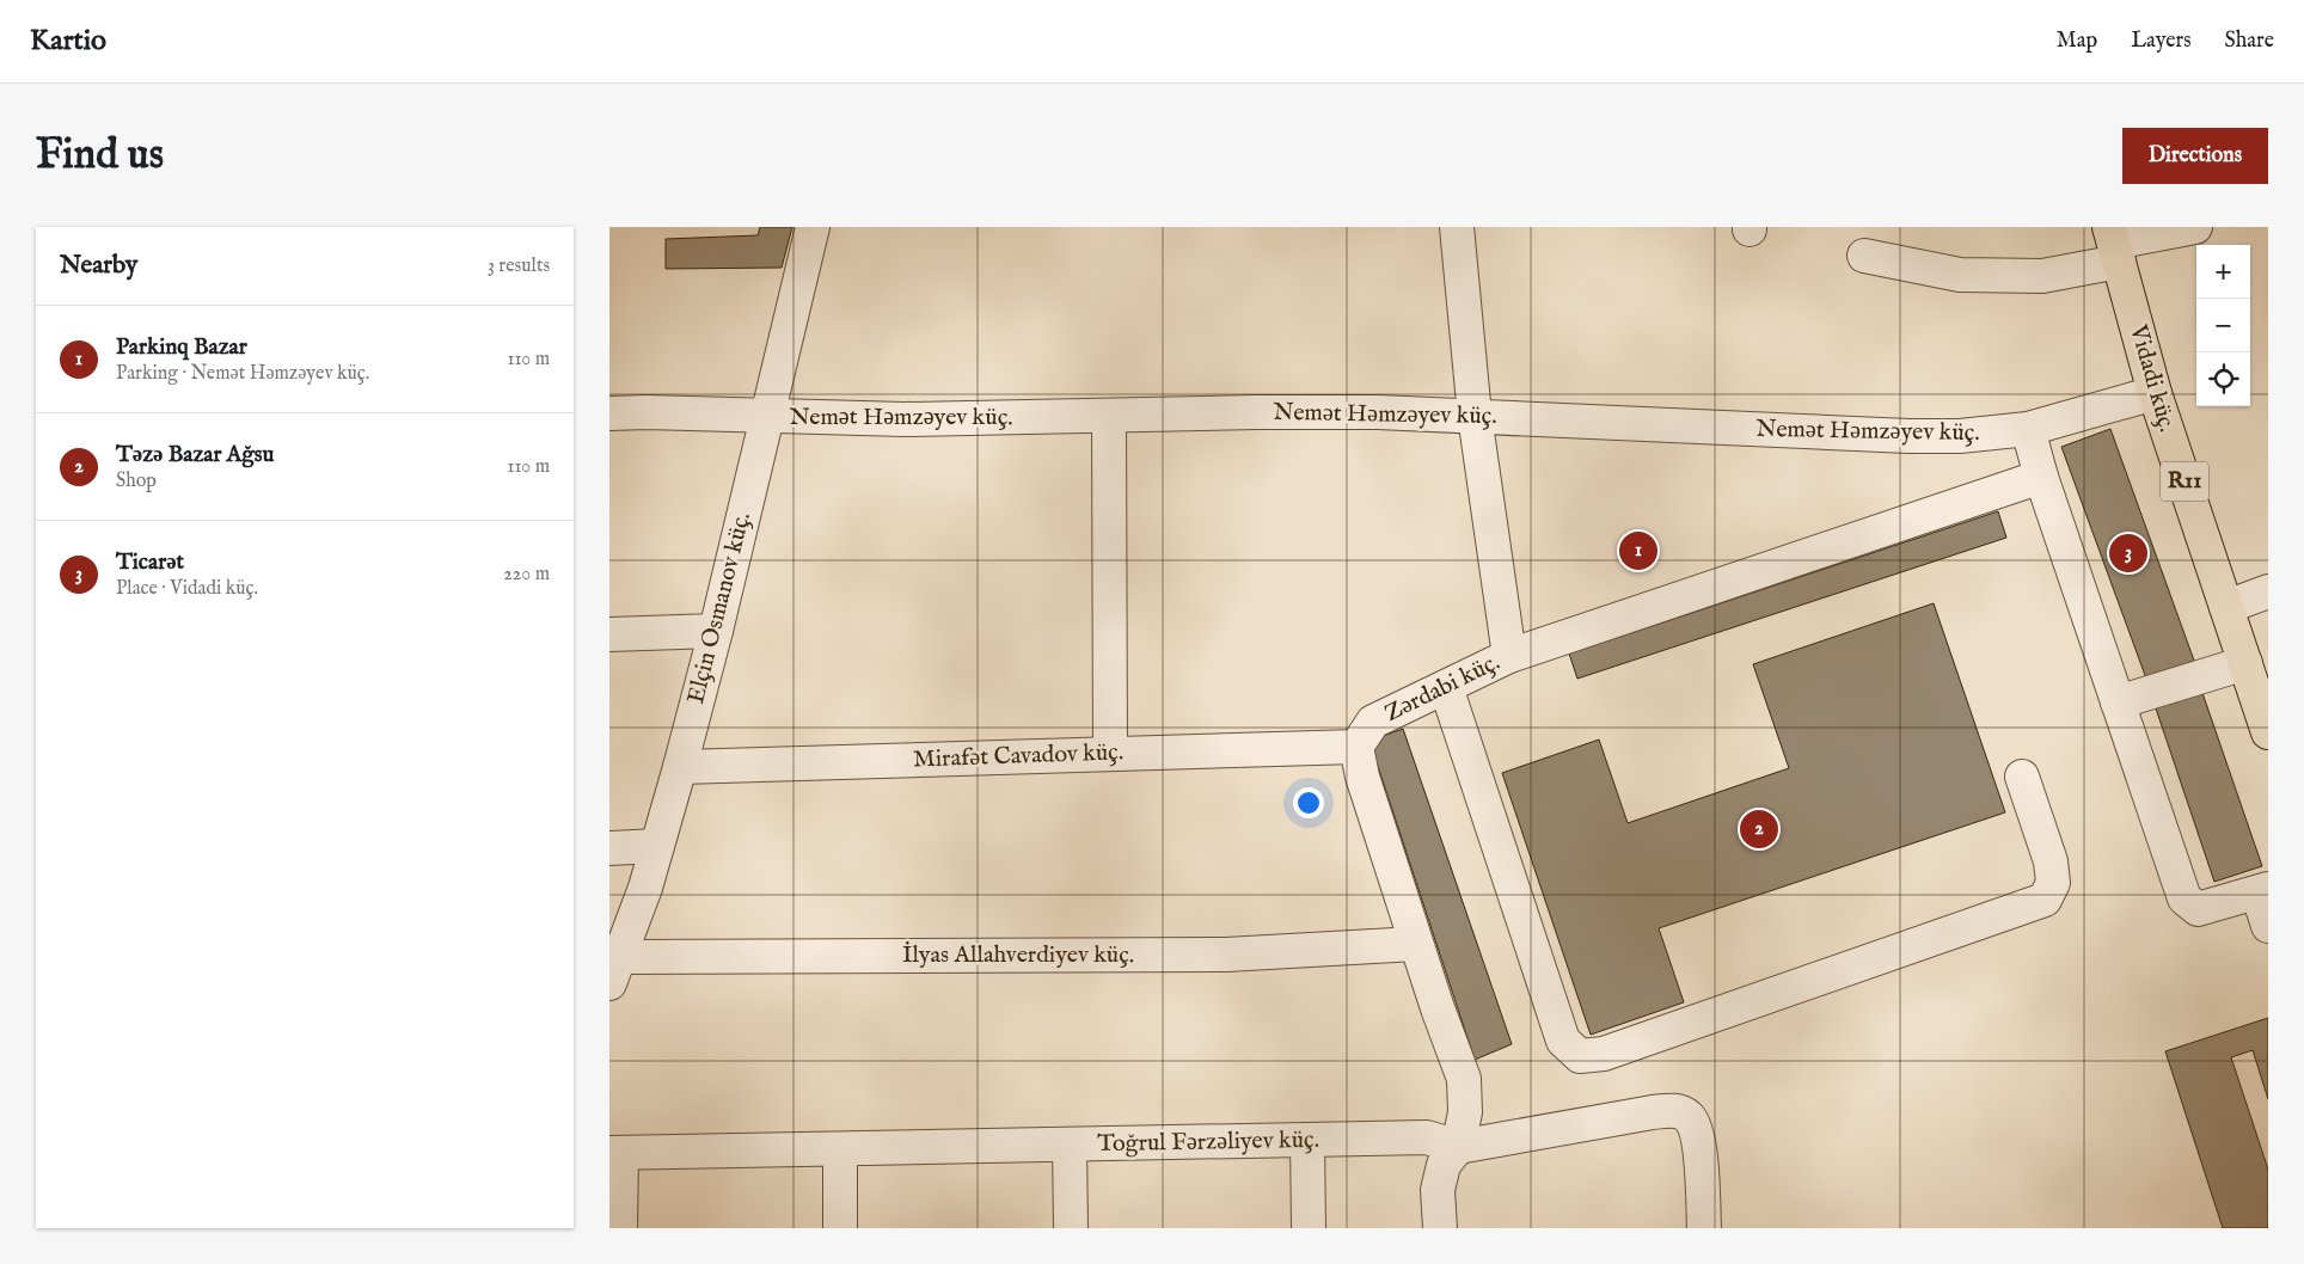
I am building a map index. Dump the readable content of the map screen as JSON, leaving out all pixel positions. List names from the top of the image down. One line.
{"streets":{"main road":["Vidadi küç.","R11"],"street":["Nemət Həmzəyev küç.","Elçin Osmanov küç.","Zərdabi küç.","Mirafət Cavadov küç.","İlyas Allahverdiyev küç.","Toğrul Fərzəliyev küç."]},"crossings":[["Vidadi küç.","Nemət Həmzəyev küç."],["Nemət Həmzəyev küç.","Elçin Osmanov küç."],["Nemət Həmzəyev küç.","Zərdabi küç."],["Elçin Osmanov küç.","Mirafət Cavadov küç."],["Elçin Osmanov küç.","İlyas Allahverdiyev küç."],["Zərdabi küç.","Mirafət Cavadov küç."]],"page":{"header":"Kartio","nav":["Map","Layers","Share"],"buttons":"Directions","title":"Find us","heading":["Nearby","3 results"],"map_buttons":["+","−"],"list":[{"mark":"1","name":"Parkinq Bazar","note":"Parking · Nemət Həmzəyev küç.","value":"110 m"},{"mark":"2","name":"Təzə Bazar Ağsu","note":"Shop","value":"110 m"},{"mark":"3","name":"Ticarət","note":"Place · Vidadi küç.","value":"220 m"}],"pins":["1","3","2"]}}
